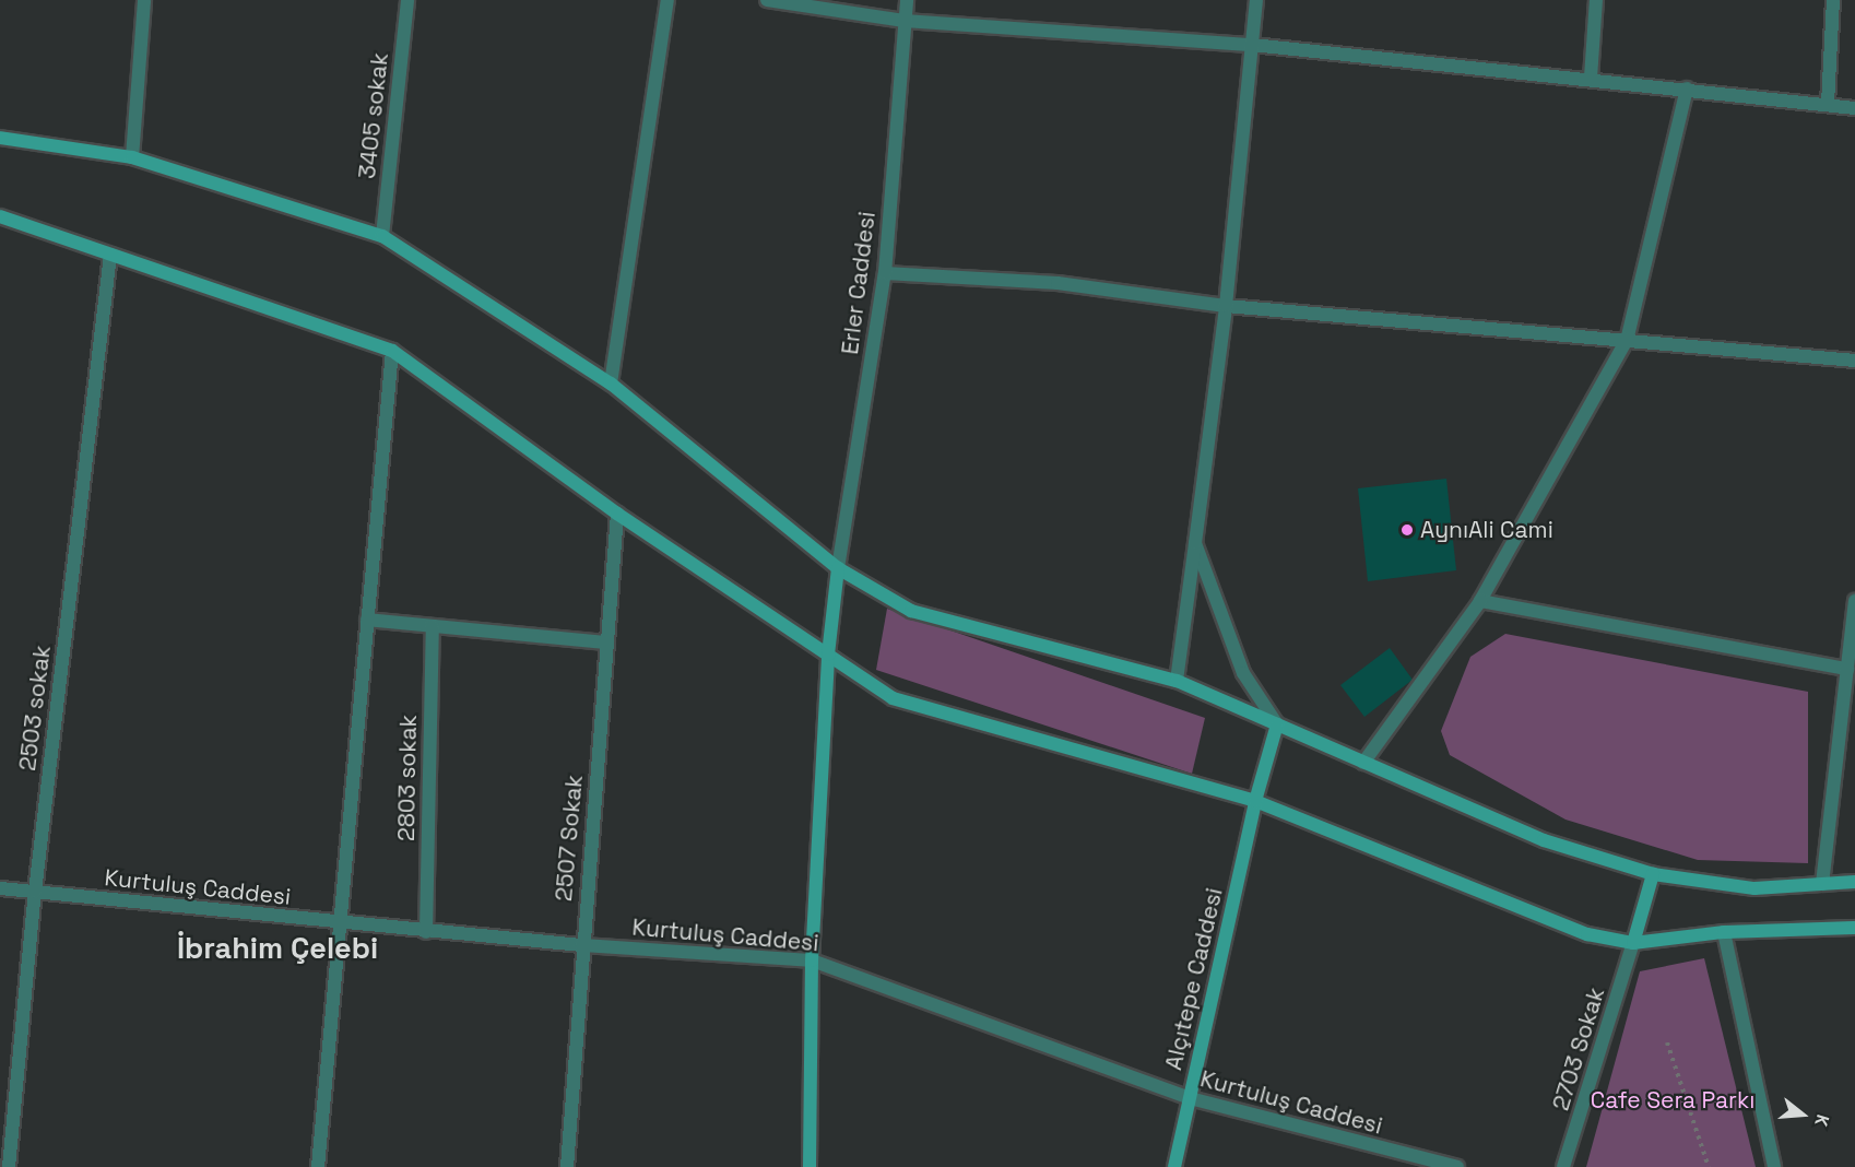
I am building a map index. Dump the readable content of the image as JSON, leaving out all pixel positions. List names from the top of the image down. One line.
{"streets":{"main road":["Alçıtepe Caddesi"],"street":["3405 sokak","Erler Caddesi","2503 sokak","2803 sokak","2507 Sokak","Kurtuluş Caddesi","2703 Sokak"]},"crossings":[["2503 sokak","Kurtuluş Caddesi"],["2803 sokak","Kurtuluş Caddesi"],["2507 Sokak","Kurtuluş Caddesi"],["Kurtuluş Caddesi","Alçıtepe Caddesi"]],"districts":["İbrahim Çelebi"],"parks":["Cafe Sera Parkı"],"places":["AynıAli Cami"],"north":"right"}
